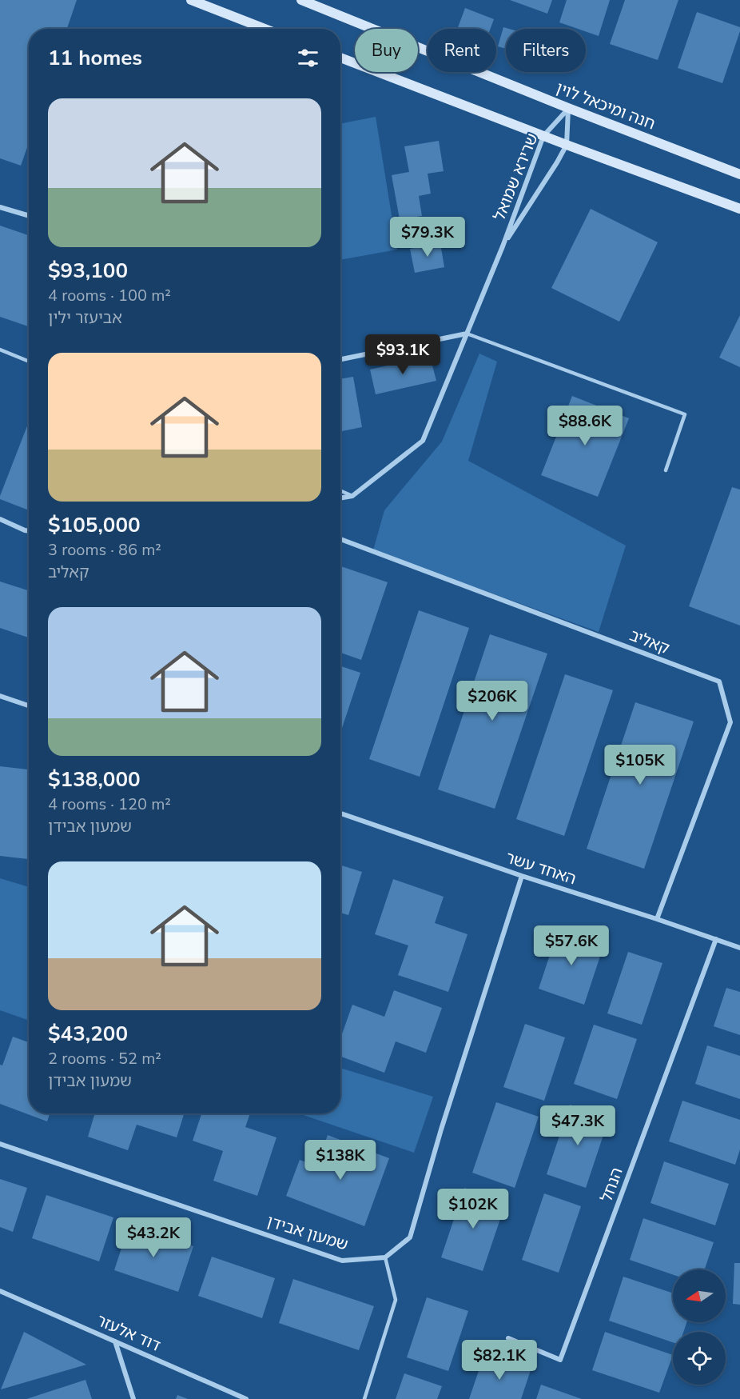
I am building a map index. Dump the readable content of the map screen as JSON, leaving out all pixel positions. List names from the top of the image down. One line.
{"streets":{"main road":["חנה ומיכאל לוין"],"street":["שרירא שמואל","קאליב","האחד עשר","הנחל","שמעון אבידן","דוד אלעזר"]},"crossings":[["חנה ומיכאל לוין","שרירא שמואל"],["קאליב","האחד עשר"],["האחד עשר","הנחל"]],"north":"left","page":{"chip":["Buy","Rent","Filters"],"heading":"11 homes","list":[{"name":"$93,100","note":"4 rooms · 100 m² · אביעזר ילין"},{"name":"$105,000","note":"3 rooms · 86 m² · קאליב"},{"name":"$138,000","note":"4 rooms · 120 m² · שמעון אבידן"},{"name":"$43,200","note":"2 rooms · 52 m² · שמעון אבידן"}],"price":["$79.3K","$93.1K","$88.6K","$206K","$105K","$57.6K","$47.3K","$138K","$102K","$43.2K","$82.1K"]}}
